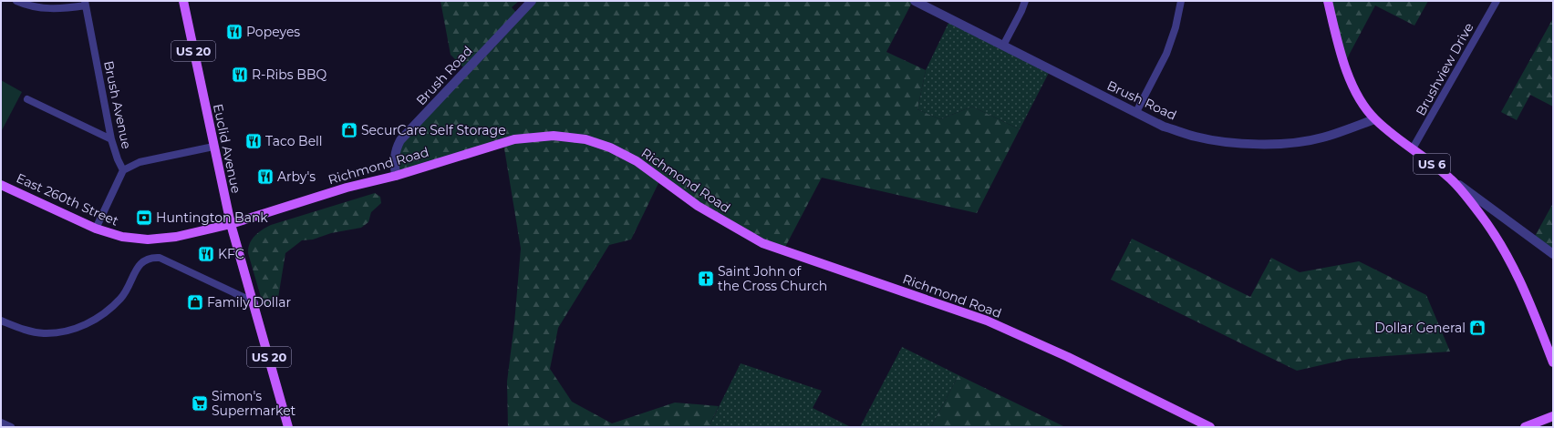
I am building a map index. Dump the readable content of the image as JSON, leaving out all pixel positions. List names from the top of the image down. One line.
{"streets":{"main road":["US 20","Euclid Avenue","US 6","Richmond Road","East 260th Street"],"street":["Brushview Drive","Brush Road","Brush Avenue"]},"crossings":[["Brushview Drive","US 6"],["Brush Road","US 6"],["Brush Road","Richmond Road"],["Euclid Avenue","Richmond Road"],["Euclid Avenue","East 260th Street"],["Richmond Road","East 260th Street"]],"places":{"restaurant":["Popeyes","R-Ribs BBQ","Taco Bell","Arby's","KFC"],"shop":["SecurCare Self Storage","Family Dollar","Dollar General"],"bank":["Huntington Bank"],"church":["Saint John of the Cross Church"],"supermarket":["Simon's Supermarket"]}}
